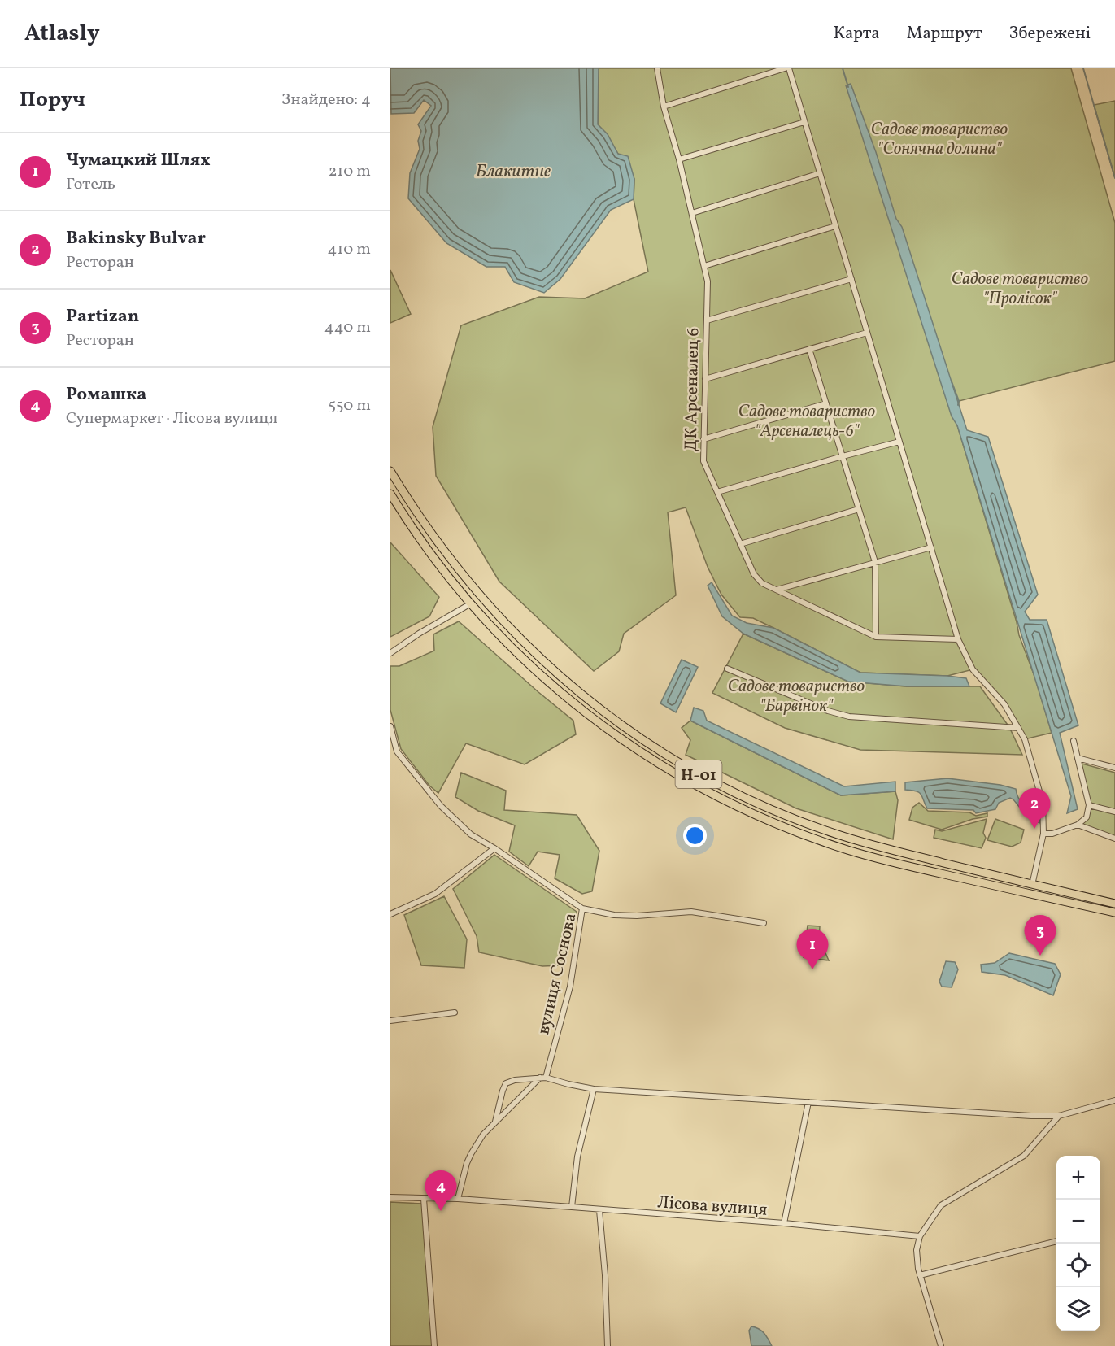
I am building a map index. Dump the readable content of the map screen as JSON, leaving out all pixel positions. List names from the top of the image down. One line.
{"streets":{"main road":["Н-01"],"street":["ДК Арсеналец 6","вулиця Соснова","Лісова вулиця"]},"water":["Блакитне"],"parks":["Садове товариство \"Сонячна долина\"","Садове товариство \"Пролісок\"","Садове товариство \"Арсеналець-6\"","Садове товариство \"Барвінок\""],"page":{"header":"Atlasly","nav":["Карта","Маршрут","Збережені"],"heading":["Поруч","Знайдено: 4"],"list":[{"mark":"1","name":"Чумацкий Шлях","note":"Готель","value":"210 m"},{"mark":"2","name":"Bakinsky Bulvar","note":"Ресторан","value":"410 m"},{"mark":"3","name":"Partizan","note":"Ресторан","value":"440 m"},{"mark":"4","name":"Ромашка","note":"Супермаркет · Лісова вулиця","value":"550 m"}],"pins":["2","3","1","4"],"map_buttons":["+","−"]}}
